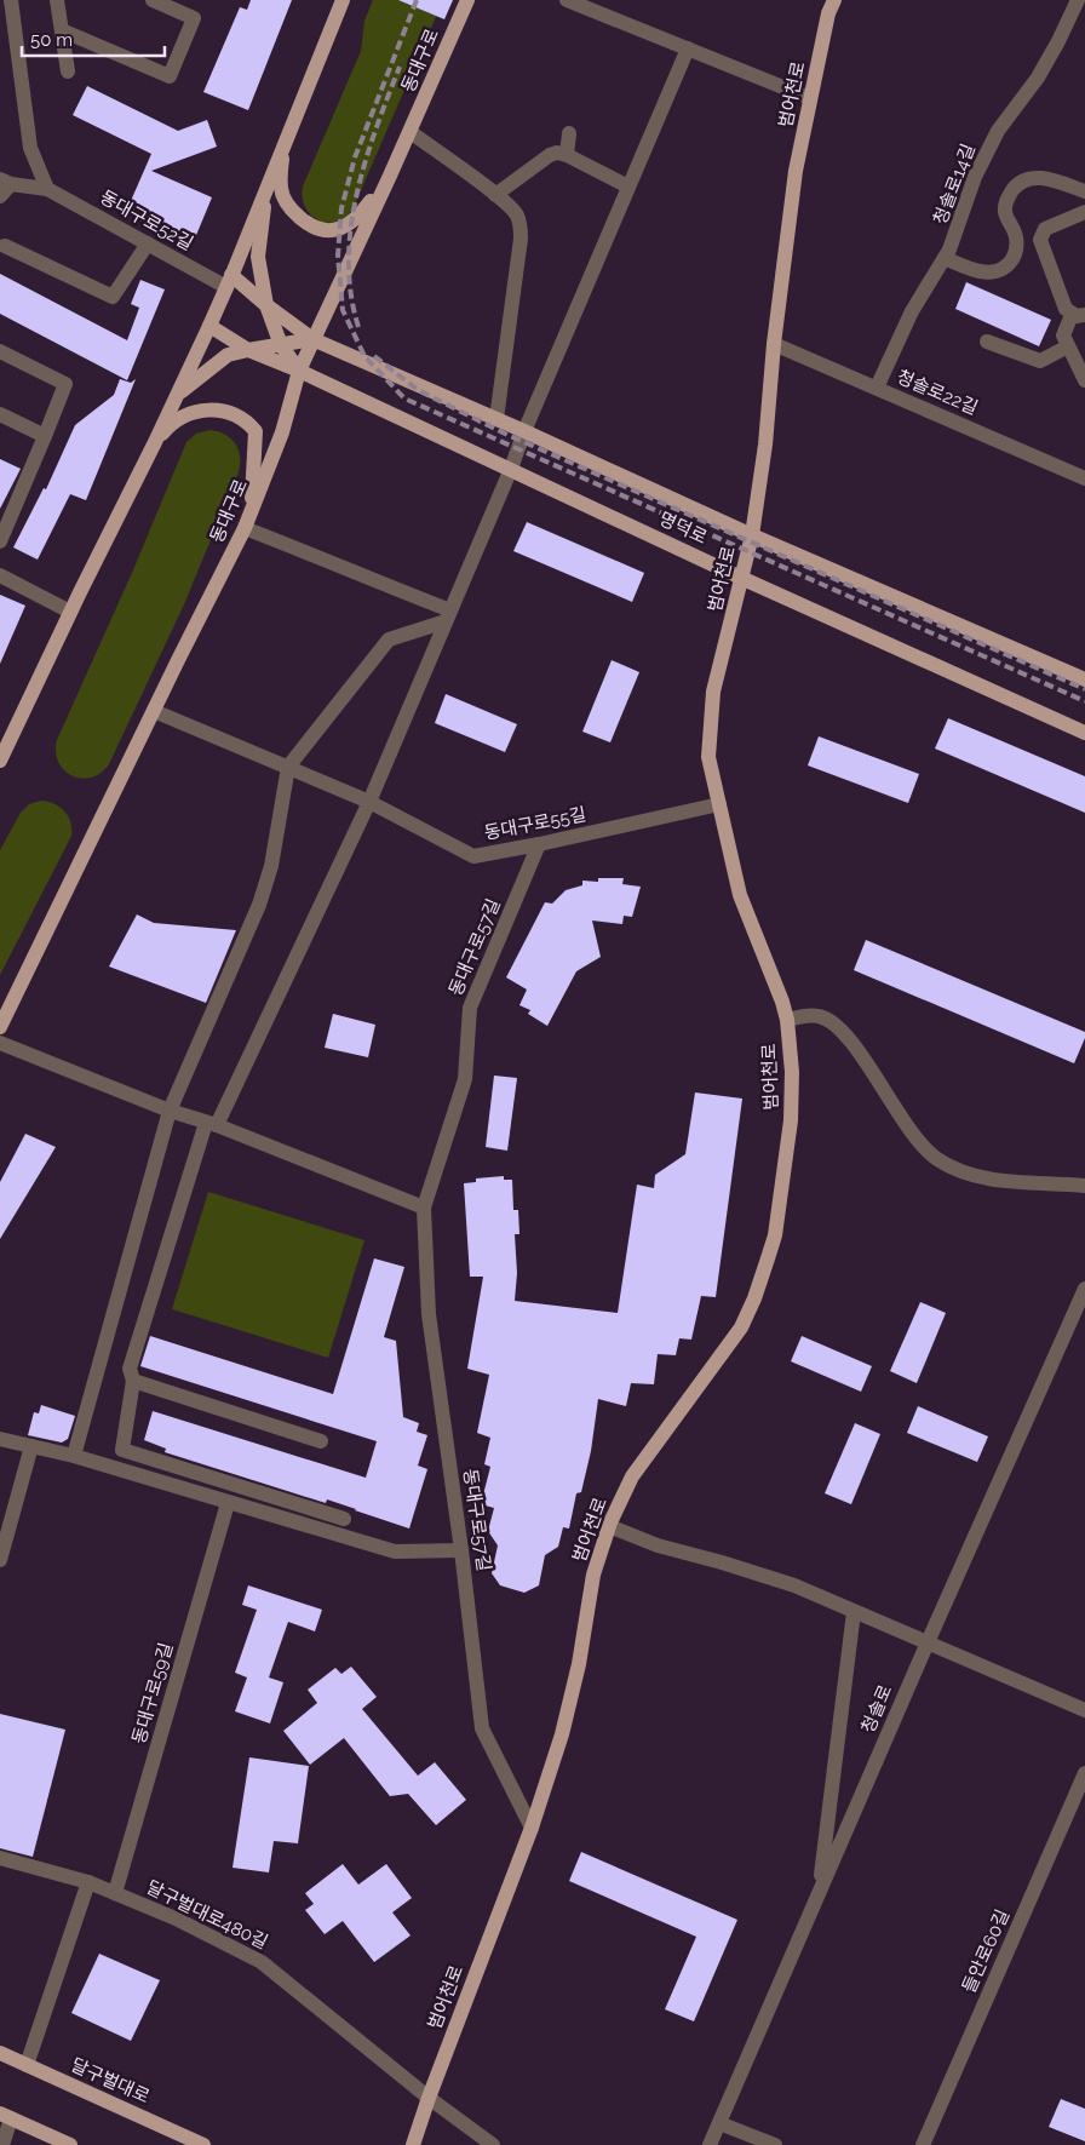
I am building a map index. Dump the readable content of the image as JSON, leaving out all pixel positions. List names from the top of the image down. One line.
{"streets":{"main road":["동대구로","범어천로","명덕로","달구벌대로"],"street":["청솔로14길","동대구로52길","청솔로22길","동대구로55길","동대구로57길","동대구로59길","청솔로","달구벌대로480길","들안로60길"]},"crossings":[["동대구로","명덕로"],["동대구로","동대구로55길"],["범어천로","청솔로22길"],["범어천로","명덕로"],["범어천로","동대구로55길"],["범어천로","동대구로57길"],["범어천로","달구벌대로480길"],["청솔로14길","청솔로22길"],["동대구로52길","명덕로"],["동대구로55길","동대구로57길"],["동대구로59길","달구벌대로480길"]],"scale_bar":"50 m"}
